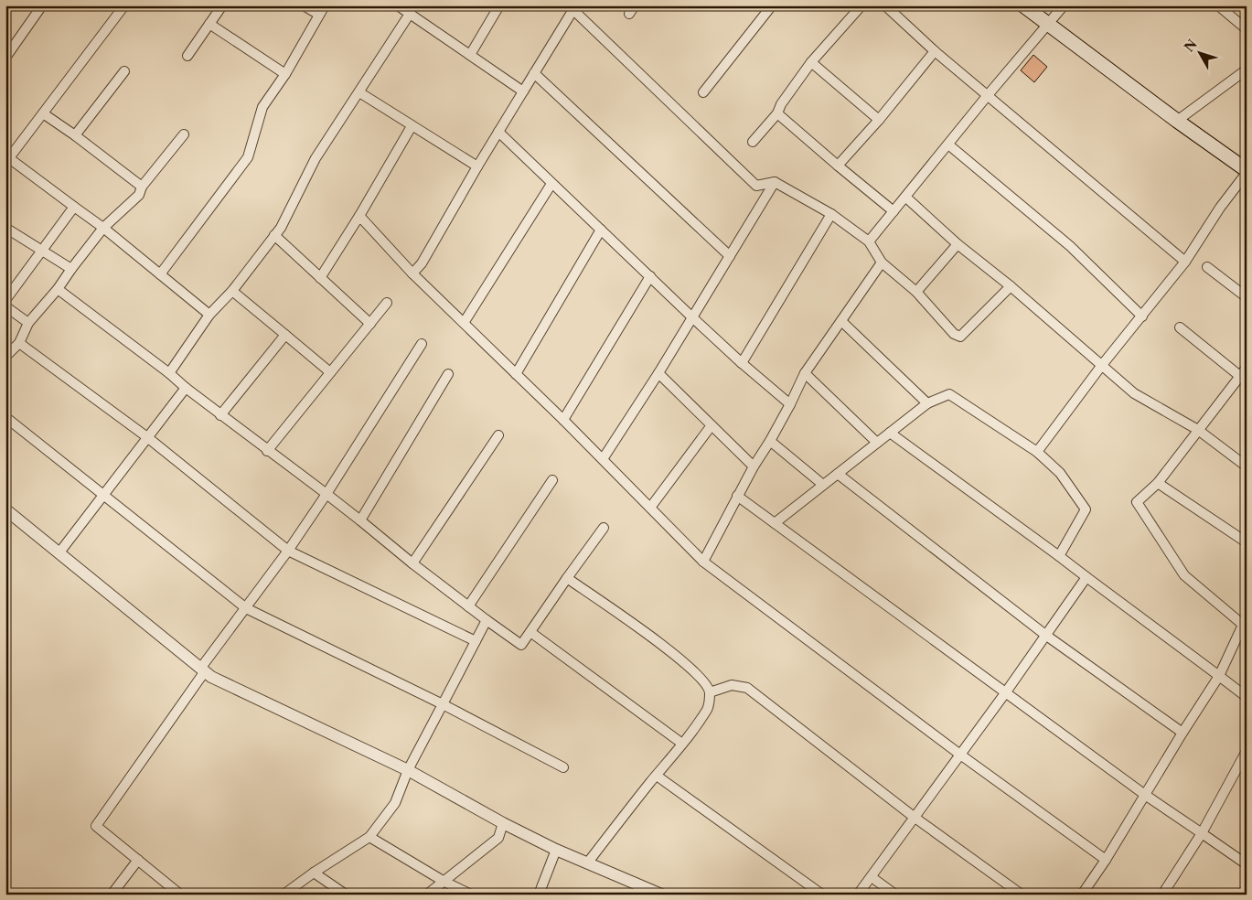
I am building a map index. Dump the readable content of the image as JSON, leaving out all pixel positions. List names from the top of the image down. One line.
{"north":"top left"}
